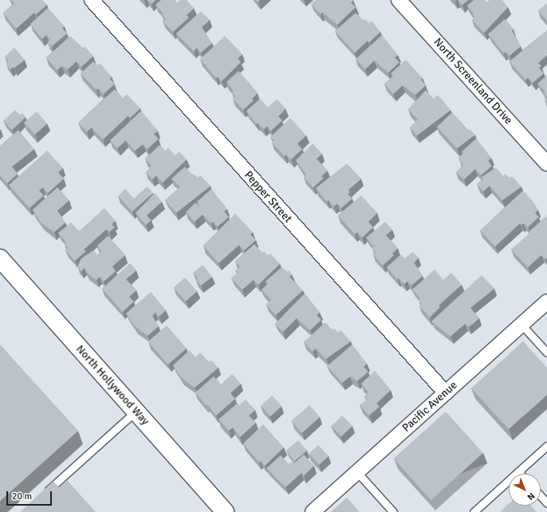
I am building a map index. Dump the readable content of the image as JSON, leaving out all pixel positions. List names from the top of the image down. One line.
{"streets":{"main road":["North Hollywood Way"],"street":["North Screenland Drive","Pepper Street","Pacific Avenue"]},"crossings":[["Pepper Street","Pacific Avenue"]],"scale_bar":"20 m","north":"bottom right"}
